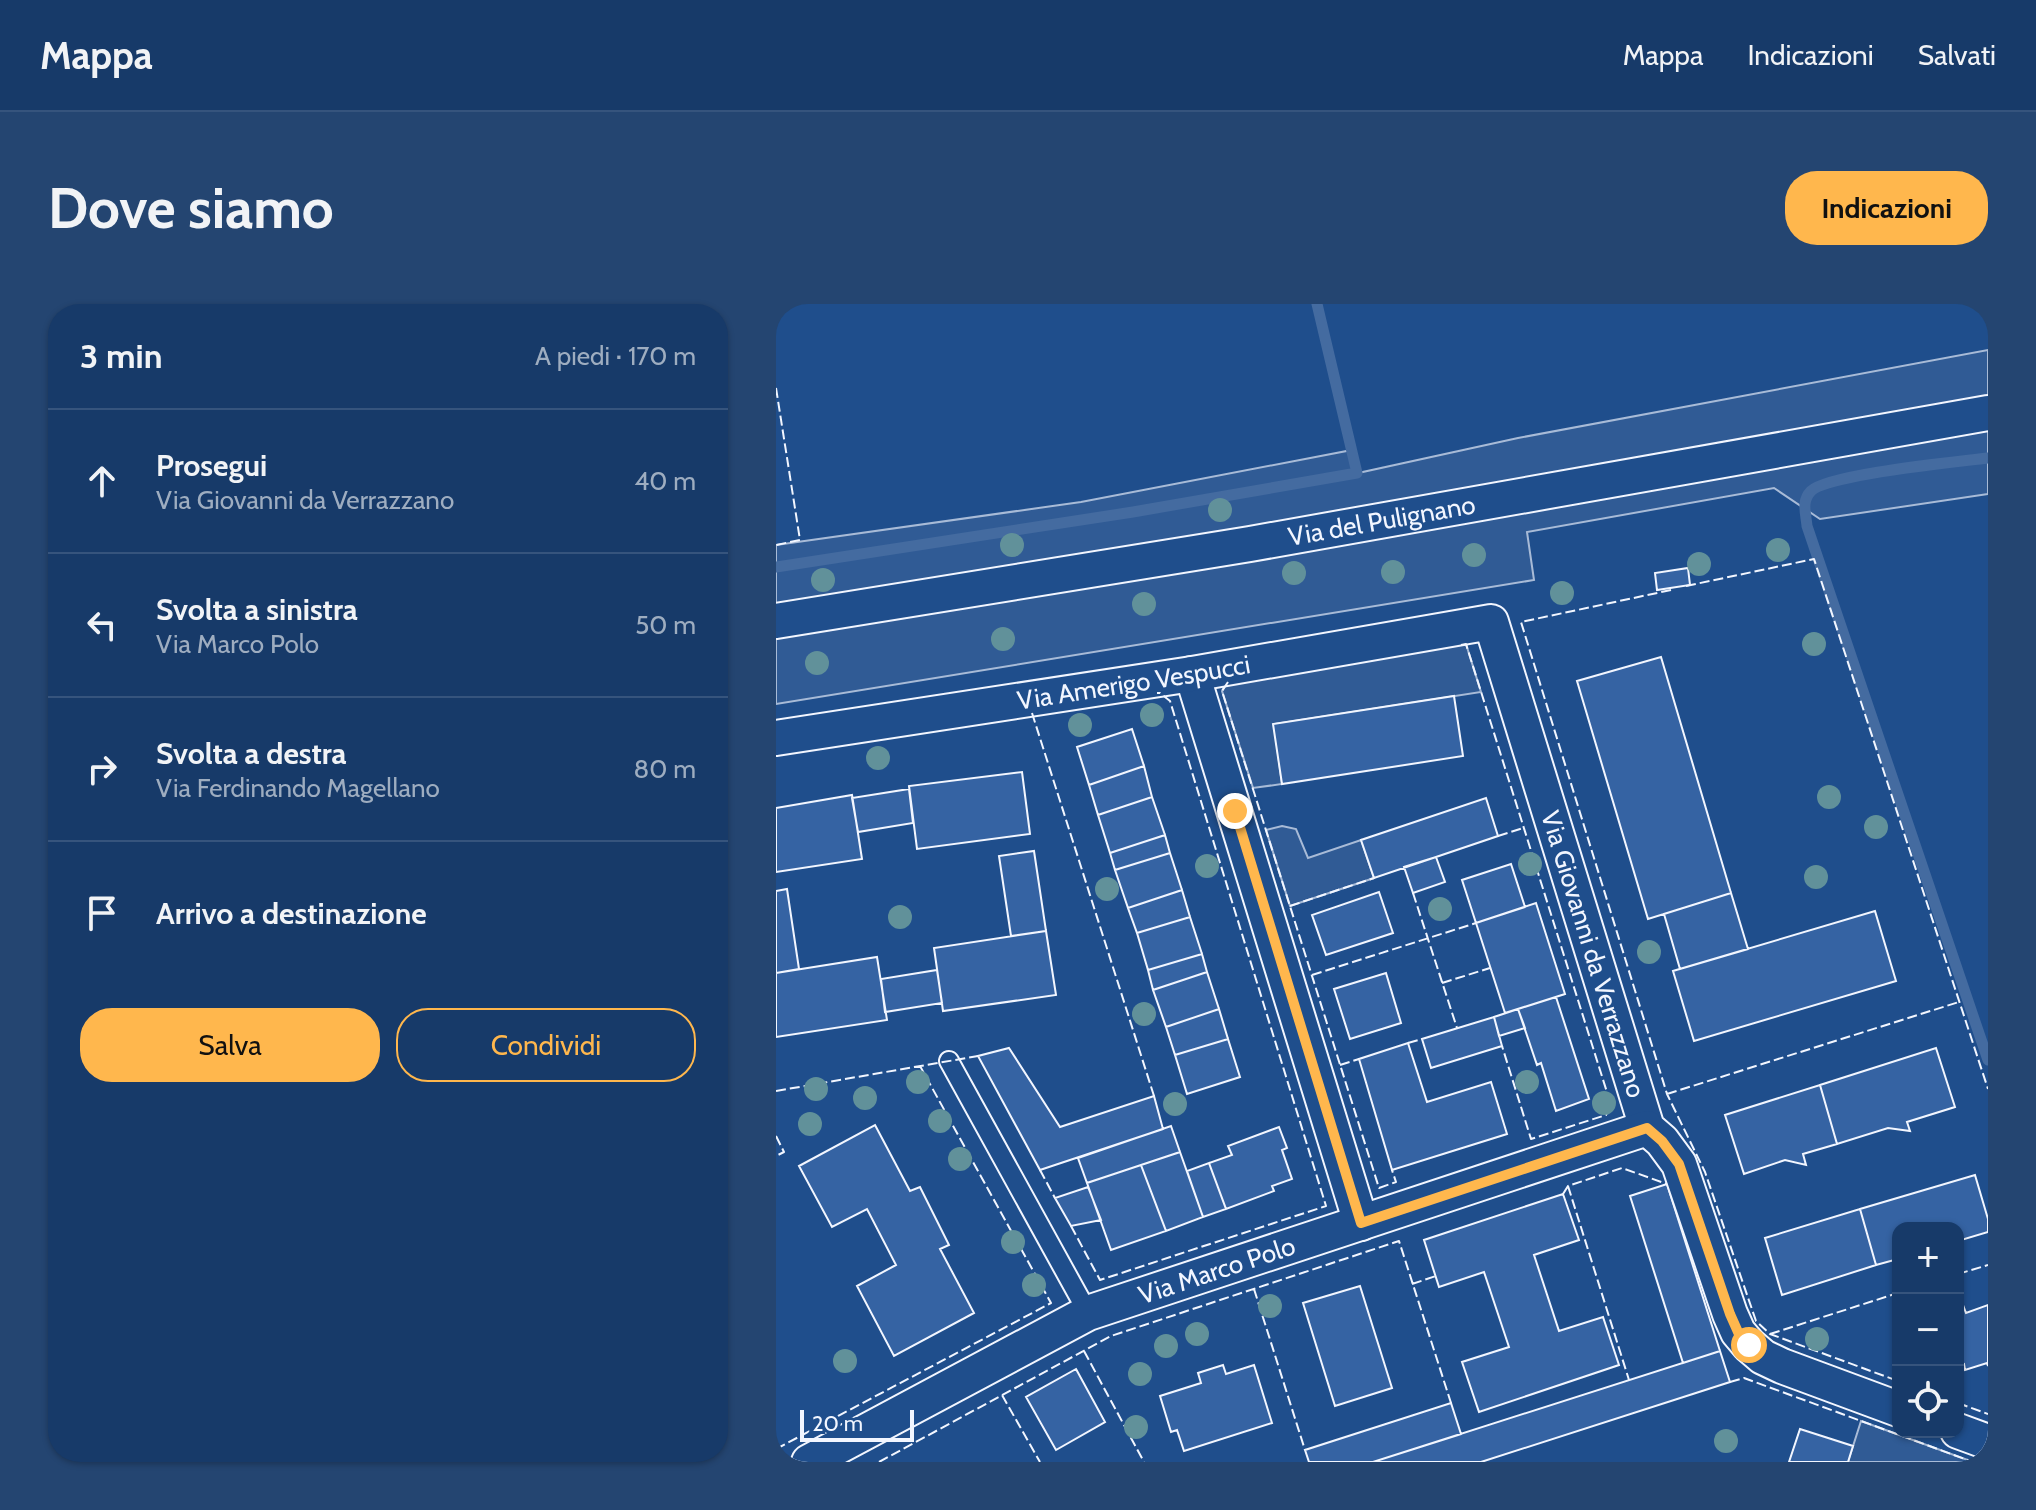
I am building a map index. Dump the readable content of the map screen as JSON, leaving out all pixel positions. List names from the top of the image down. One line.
{"streets":{"street":["Via del Pulignano","Via Amerigo Vespucci","Via Giovanni da Verrazzano","Via Marco Polo"]},"crossings":[["Via Amerigo Vespucci","Via Giovanni da Verrazzano"],["Via Giovanni da Verrazzano","Via Marco Polo"]],"scale_bar":"20 m","page":{"header":"Mappa","nav":["Mappa","Indicazioni","Salvati"],"buttons":["Indicazioni",["Salva","Condividi"]],"title":"Dove siamo","heading":["3 min","A piedi · 170 m"],"list":[["Prosegui","Via Giovanni da Verrazzano","40 m"],["Svolta a sinistra","Via Marco Polo","50 m"],["Svolta a destra","Via Ferdinando Magellano","80 m"],"Arrivo a destinazione"],"map_buttons":["+","−"],"scale":"20 m"}}
